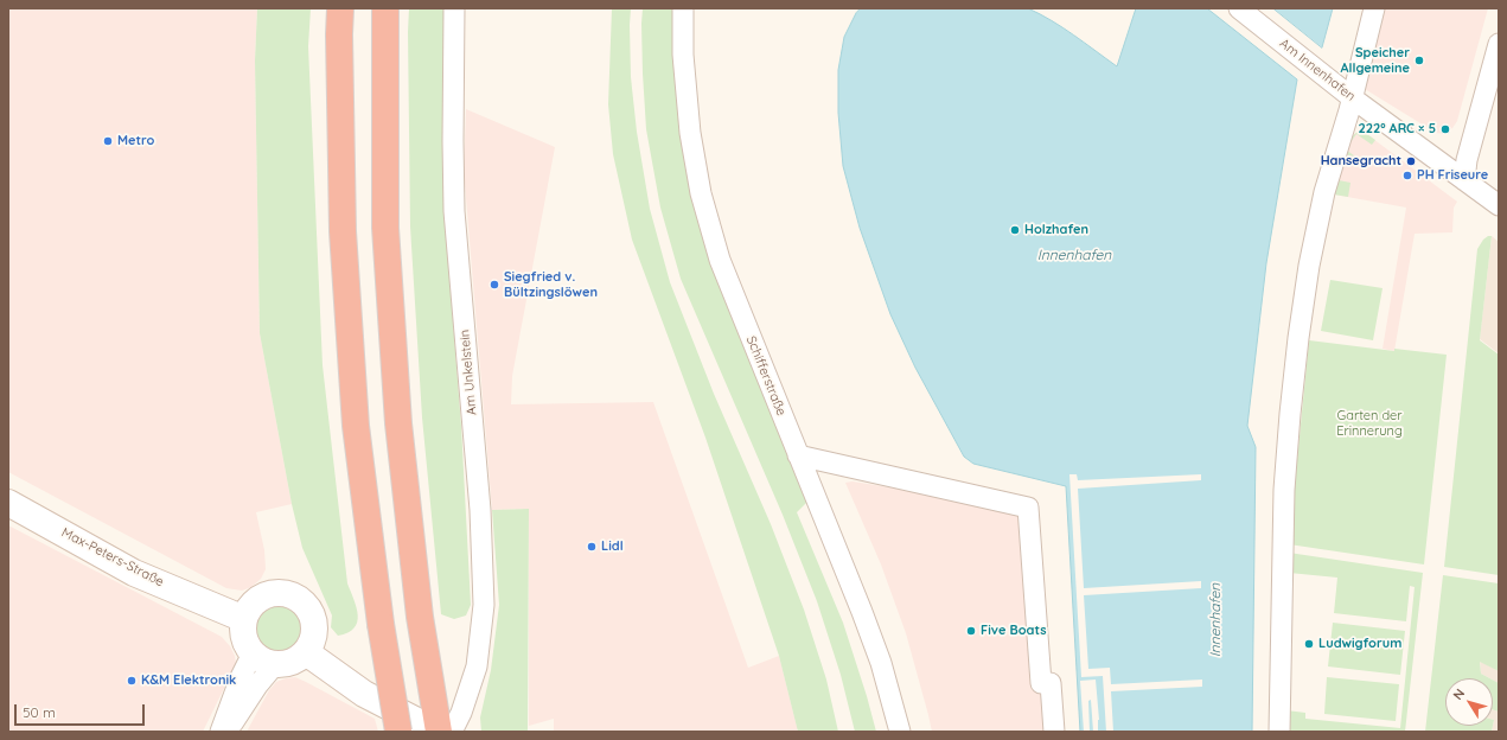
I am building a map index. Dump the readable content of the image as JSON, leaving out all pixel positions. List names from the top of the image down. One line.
{"streets":{"street":["Am Innenhafen","Am Unkelstein","Schifferstraße","Max-Peters-Straße"]},"water":["Innenhafen"],"parks":["Garten der Erinnerung"],"places":["Speicher Allgemeine","222° ARC × 5","Metro","Hansegracht","PH Friseure","Holzhafen","Siegfried v. Bültzingslöwen","Lidl","Five Boats","Ludwigforum","K&M Elektronik"],"scale_bar":"50 m","north":"top left"}
